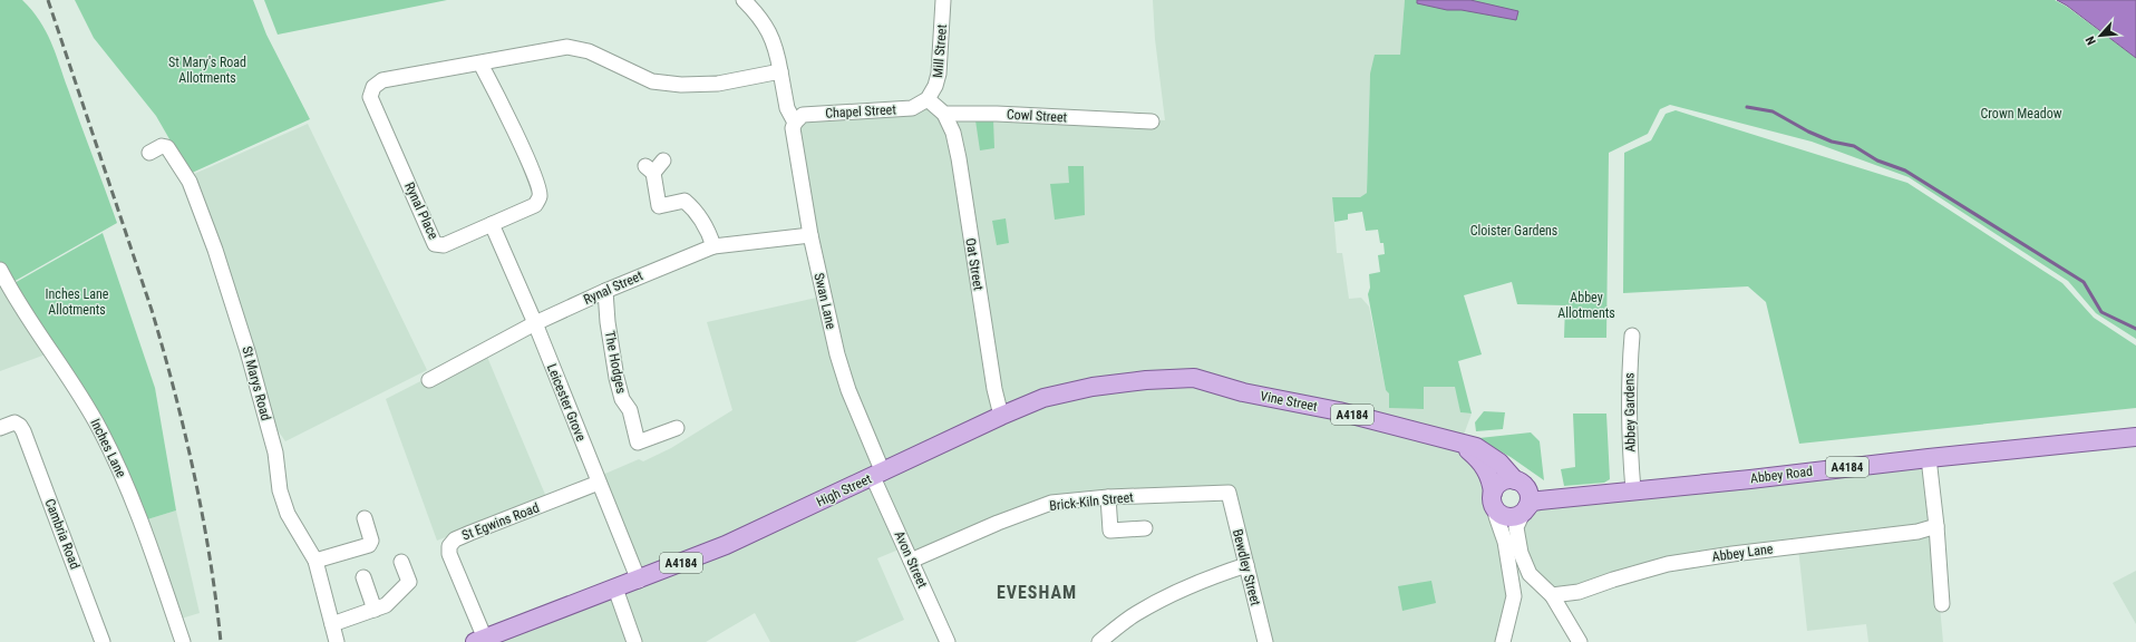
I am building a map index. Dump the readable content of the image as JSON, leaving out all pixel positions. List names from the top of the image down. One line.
{"streets":{"main road":["Vine Street","A4184","Abbey Road","High Street"],"street":["Mill Street","Chapel Street","Cowl Street","Rynal Place","Oat Street","Rynal Street","Swan Lane","The Hodges","St Marys Road","Leicester Grove","Abbey Gardens","Inches Lane","Brick-Kiln Street","St Egwins Road","Cambria Road","Abbey Lane","Avon Street","Bewdley Street"]},"crossings":[["Mill Street","Chapel Street"],["Chapel Street","Swan Lane"],["Cowl Street","Oat Street"],["Rynal Place","Leicester Grove"],["Oat Street","High Street"],["Rynal Street","Swan Lane"],["Rynal Street","The Hodges"],["Rynal Street","Leicester Grove"],["Swan Lane","High Street"],["Swan Lane","Avon Street"],["Vine Street","A4184"],["Vine Street","Abbey Road"],["Vine Street","High Street"],["Leicester Grove","High Street"],["Leicester Grove","St Egwins Road"],["Abbey Gardens","Abbey Road"],["A4184","Abbey Road"],["High Street","St Egwins Road"],["High Street","Avon Street"],["Brick-Kiln Street","Avon Street"],["Brick-Kiln Street","Bewdley Street"]],"districts":["EVESHAM"],"parks":["St Mary's Road Allotments","Crown Meadow","Cloister Gardens","Inches Lane Allotments","Abbey Allotments"],"north":"bottom left"}
